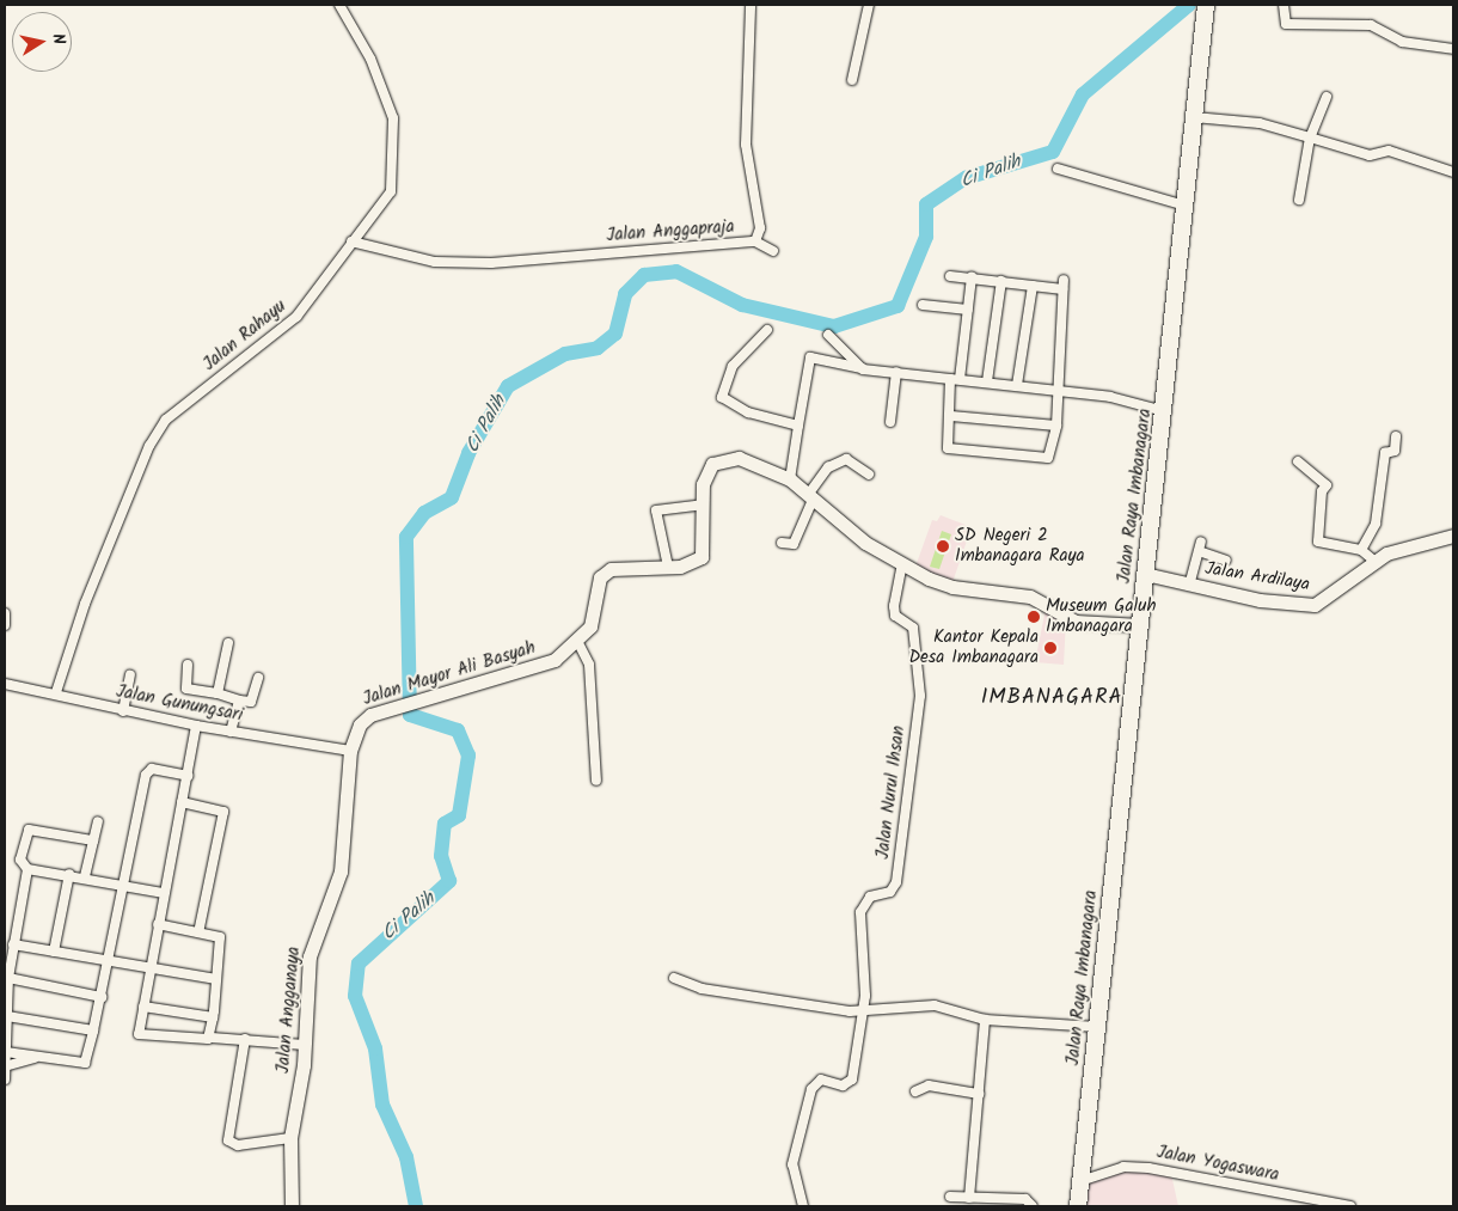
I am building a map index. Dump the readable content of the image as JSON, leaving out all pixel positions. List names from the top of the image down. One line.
{"streets":{"highway":["Jalan Raya Imbanagara"],"street":["Jalan Anggapraja","Jalan Rahayu","Jalan Ardilaya","Jalan Mayor Ali Basyah","Jalan Gunungsari","Jalan Nurul Ihsan","Jalan Angganaya","Jalan Yogaswara"]},"crossings":[["Jalan Anggapraja","Jalan Rahayu"],["Jalan Rahayu","Jalan Gunungsari"],["Jalan Raya Imbanagara","Jalan Ardilaya"],["Jalan Raya Imbanagara","Jalan Mayor Ali Basyah"],["Jalan Raya Imbanagara","Jalan Yogaswara"],["Jalan Mayor Ali Basyah","Jalan Gunungsari"],["Jalan Mayor Ali Basyah","Jalan Nurul Ihsan"],["Jalan Mayor Ali Basyah","Jalan Angganaya"],["Jalan Gunungsari","Jalan Angganaya"]],"districts":["IMBANAGARA"],"water":["Ci Palih"],"places":["SD Negeri 2 Imbanagara Raya","Museum Galuh Imbanagara","Kantor Kepala Desa Imbanagara"],"north":"right"}
